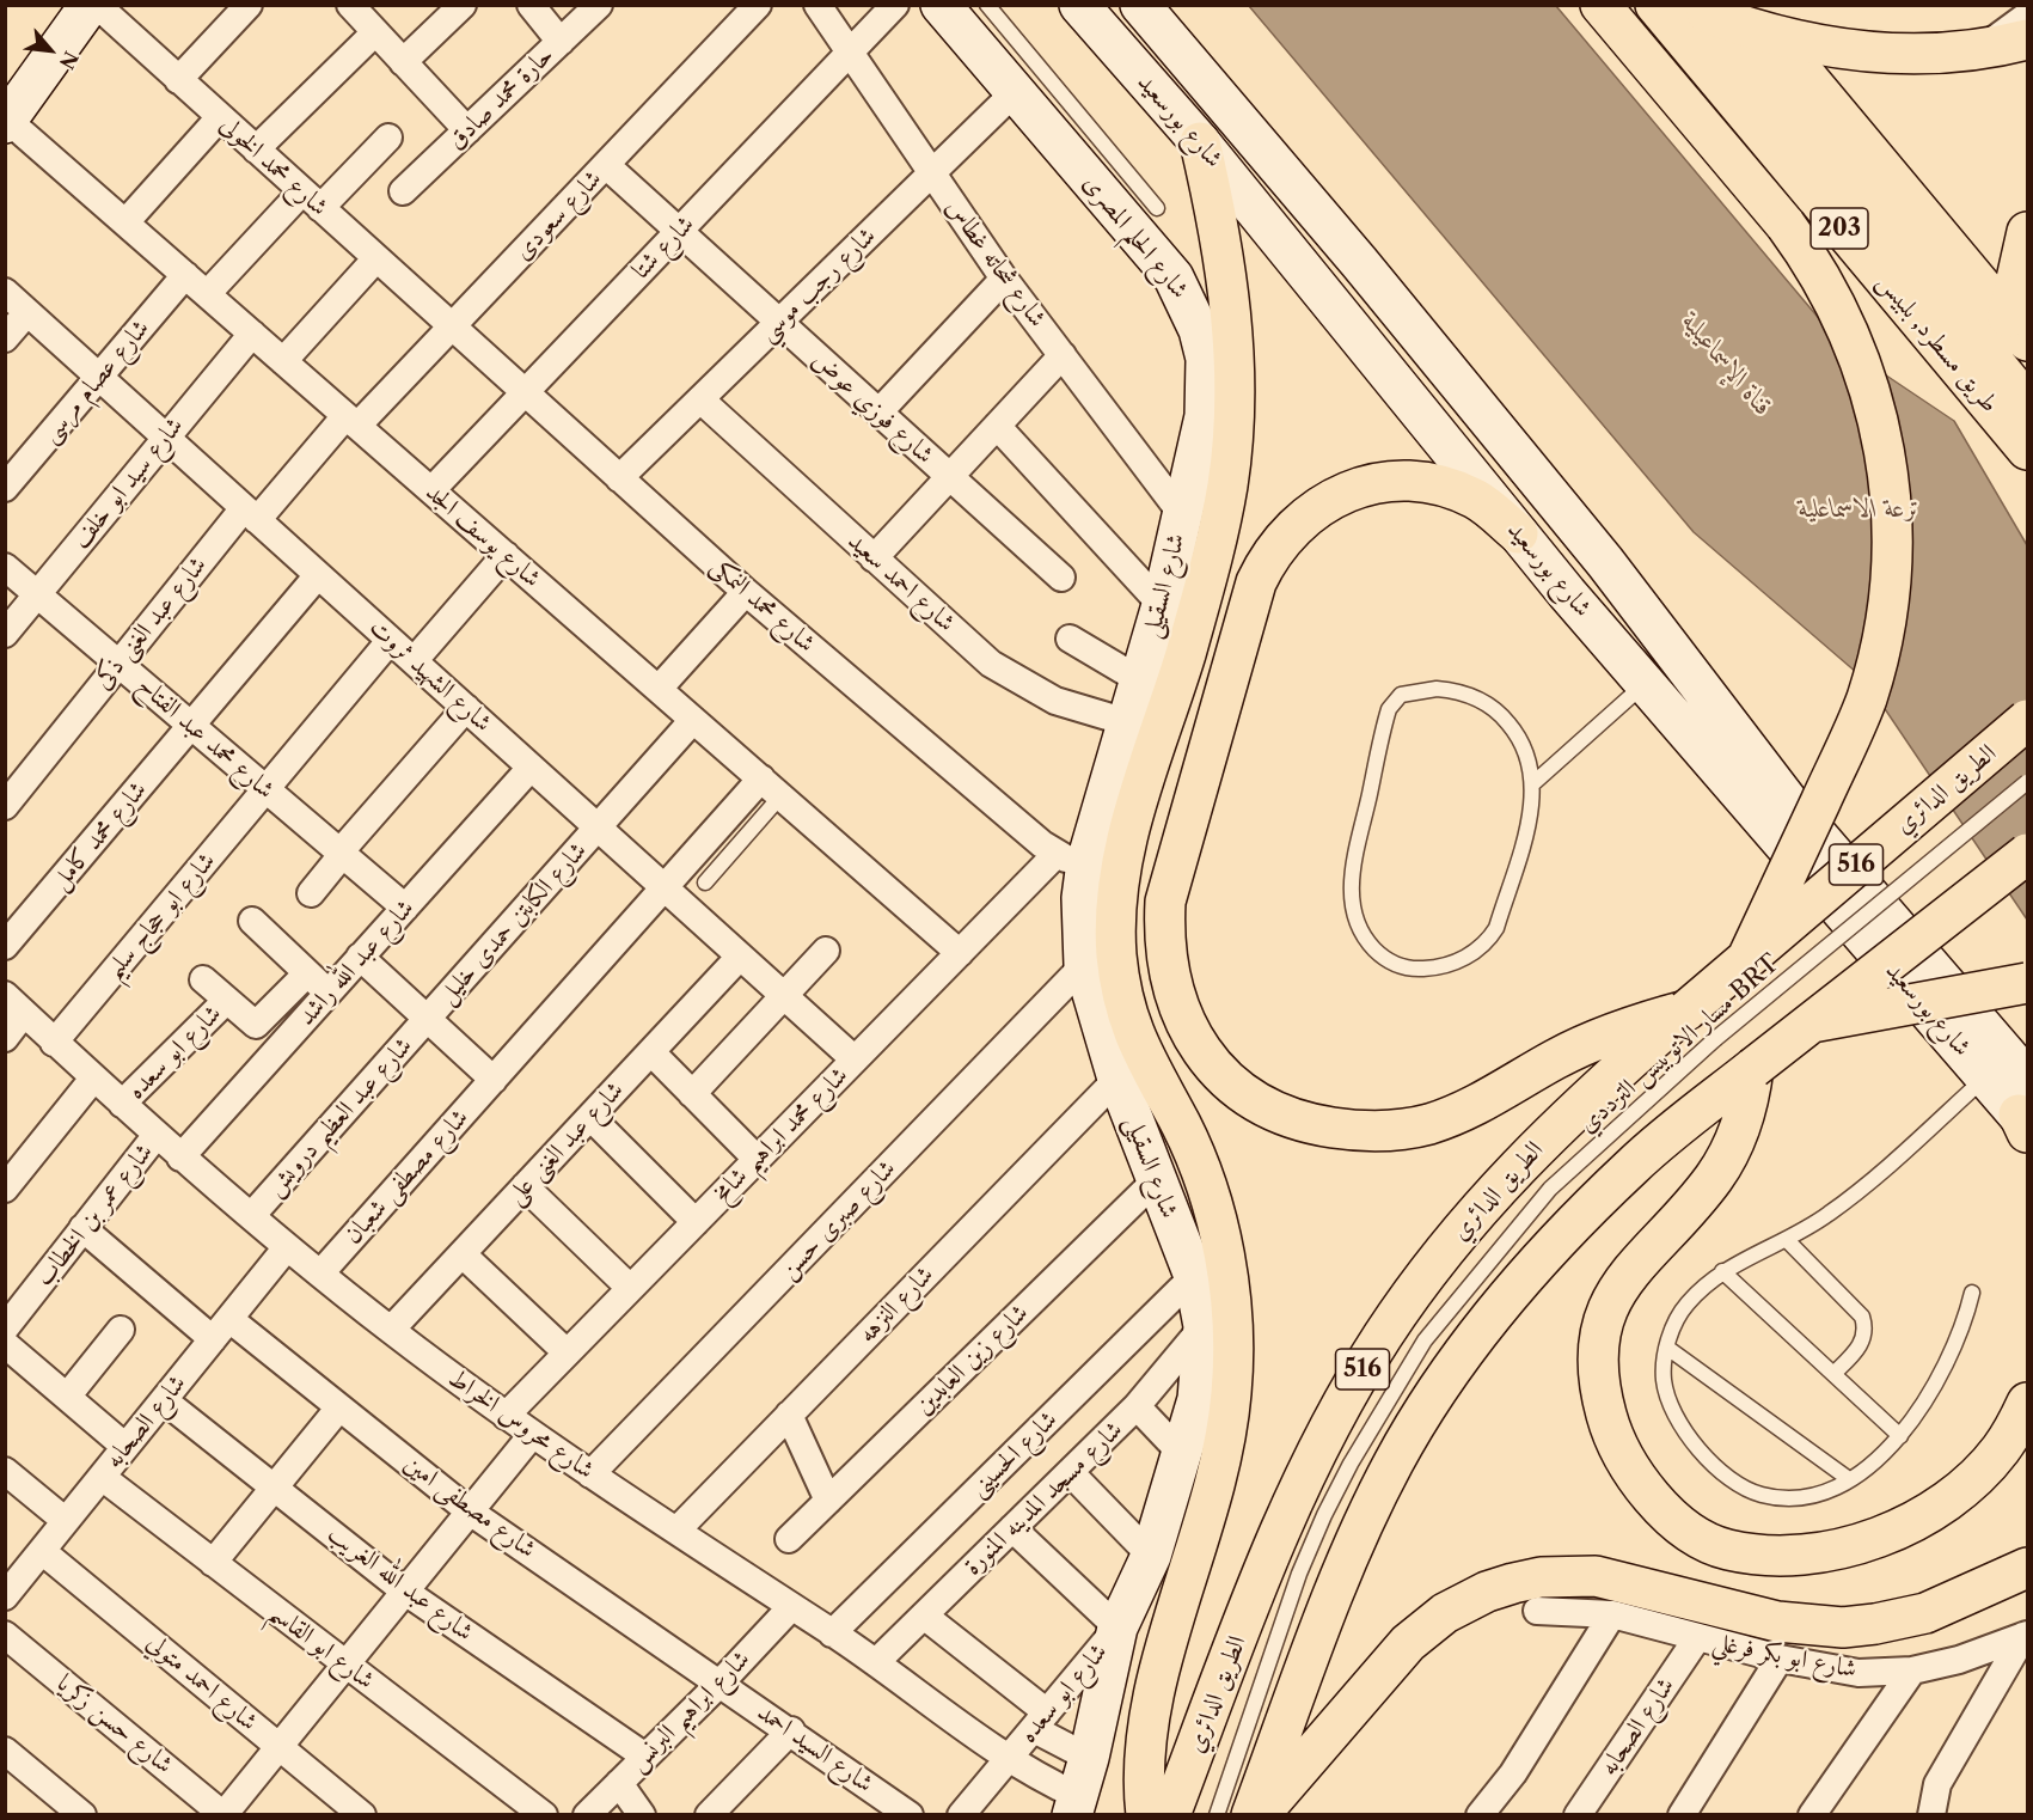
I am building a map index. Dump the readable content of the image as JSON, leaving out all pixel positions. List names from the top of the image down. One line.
{"streets":{"main road":["شارع بورسعيد","203","شارع الحلم المصرى","طريق مسطرد, بلبيس","شارع السقيلى","الطريق الدائري","516"],"street":["حارة محمد صادق","شارع محمد الخولى","شارع سعودى","شارع شتا","شارع شحاته غطاس","شارع رجب موسي","شارع عصام مرسى","شارع فوزي عوض","شارع سيد ابو خلف","شارع يوسف الجد","شارع احمد سعيد","شارع محمد النمكى","شارع عبد الغنى ذكى","شارع الشهيد ثروت","شارع محمد عبد الفتاح","شارع محمد كامل","شارع ابو حجاج سليم","شارع الكابتن حمدى خليل","شارع عبد الله راشد","شارع ابو سعده","شارع عبد العظيم درويش","شارع محمد ابراهيم شامخ","شارع عبد الغنى على","شارع مصطفى شعبان","شارع عمر بن الخطاب","شارع صبرى حسن","شارع النزهه","شارع زين العابدين","شارع الصحابه","شارع محروس الخراط","شارع الحسينى","شارع مسجد المدينه المنورة","شارع مصطفى امين","شارع عبد الله الغريب","شارع ابو القاسم","شارع ابو بكر فرغلي","شارع احمد متولي","شارع ابراهيم البرنس","شارع حسن زكريا","شارع السيد احمد"],"lane":["مسار الاتوبيس الترددي BRT"]},"crossings":[["شارع محمد الخولى","شارع سعودى"],["شارع محمد الخولى","شارع محمد النمكى"],["شارع سعودى","شارع فوزي عوض"],["شارع سعودى","شارع يوسف الجد"],["شارع سعودى","شارع محمد النمكى"],["شارع سعودى","شارع عبد الغنى ذكى"],["شارع الحلم المصرى","شارع شحاته غطاس"],["شارع الحلم المصرى","شارع رجب موسي"],["شارع الحلم المصرى","شارع السقيلى"],["شارع شتا","شارع شحاته غطاس"],["شارع شتا","شارع فوزي عوض"],["شارع شتا","شارع يوسف الجد"],["شارع شتا","شارع محمد النمكى"],["شارع شحاته غطاس","شارع رجب موسي"],["شارع شحاته غطاس","شارع السقيلى"],["شارع رجب موسي","شارع فوزي عوض"],["شارع رجب موسي","شارع احمد سعيد"],["شارع رجب موسي","شارع محمد النمكى"],["شارع عصام مرسى","شارع يوسف الجد"],["شارع عصام مرسى","شارع الشهيد ثروت"],["شارع سيد ابو خلف","شارع يوسف الجد"],["شارع سيد ابو خلف","شارع الشهيد ثروت"],["شارع سيد ابو خلف","شارع محمد عبد الفتاح"],["شارع يوسف الجد","شارع عبد الغنى ذكى"],["شارع يوسف الجد","شارع الكابتن حمدى خليل"],["شارع يوسف الجد","شارع محمد ابراهيم شامخ"],["شارع يوسف الجد","شارع مصطفى شعبان"],["شارع احمد سعيد","شارع السقيلى"],["شارع السقيلى","شارع محمد النمكى"],["شارع السقيلى","شارع ابو سعده"],["شارع السقيلى","شارع محمد ابراهيم شامخ"],["شارع السقيلى","شارع صبرى حسن"],["شارع السقيلى","شارع النزهه"],["شارع السقيلى","شارع زين العابدين"],["شارع السقيلى","شارع محروس الخراط"],["شارع السقيلى","شارع الحسينى"],["شارع السقيلى","شارع مسجد المدينه المنورة"],["شارع محمد النمكى","شارع محمد ابراهيم شامخ"],["شارع عبد الغنى ذكى","شارع الشهيد ثروت"],["شارع عبد الغنى ذكى","شارع محمد عبد الفتاح"],["شارع الشهيد ثروت","شارع محمد كامل"],["شارع الشهيد ثروت","شارع ابو حجاج سليم"],["شارع الشهيد ثروت","شارع الكابتن حمدى خليل"],["شارع الشهيد ثروت","شارع عبد الله راشد"],["شارع الشهيد ثروت","شارع محمد ابراهيم شامخ"],["شارع الشهيد ثروت","شارع عبد الغنى على"],["شارع الشهيد ثروت","شارع مصطفى شعبان"],["شارع محمد عبد الفتاح","شارع محمد كامل"],["شارع محمد عبد الفتاح","شارع ابو حجاج سليم"],["شارع محمد عبد الفتاح","شارع عبد الله راشد"],["شارع ابو حجاج سليم","شارع محروس الخراط"],["شارع الكابتن حمدى خليل","شارع عبد العظيم درويش"],["شارع عبد الله راشد","شارع محروس الخراط"],["شارع ابو سعده","شارع محروس الخراط"],["شارع عبد العظيم درويش","شارع محروس الخراط"],["شارع محمد ابراهيم شامخ","شارع محروس الخراط"],["شارع عبد الغنى على","شارع محروس الخراط"],["شارع مصطفى شعبان","شارع محروس الخراط"],["شارع عمر بن الخطاب","شارع محروس الخراط"],["شارع عمر بن الخطاب","شارع مصطفى امين"],["شارع صبرى حسن","شارع محروس الخراط"],["شارع النزهه","شارع محروس الخراط"],["شارع الصحابه","شارع محروس الخراط"],["شارع الصحابه","شارع مصطفى امين"],["شارع الصحابه","شارع عبد الله الغريب"],["شارع الصحابه","شارع ابو القاسم"],["شارع الصحابه","شارع ابو بكر فرغلي"],["شارع الصحابه","شارع احمد متولي"],["شارع محروس الخراط","شارع الحسينى"],["شارع محروس الخراط","شارع مسجد المدينه المنورة"],["شارع محروس الخراط","شارع ابراهيم البرنس"],["شارع مصطفى امين","شارع ابراهيم البرنس"],["شارع مصطفى امين","شارع السيد احمد"],["شارع عبد الله الغريب","شارع ابراهيم البرنس"],["شارع ابراهيم البرنس","شارع السيد احمد"]],"water":["قناة الإسماعيلية","ترعة الاسماعلية"],"north":"bottom right"}
